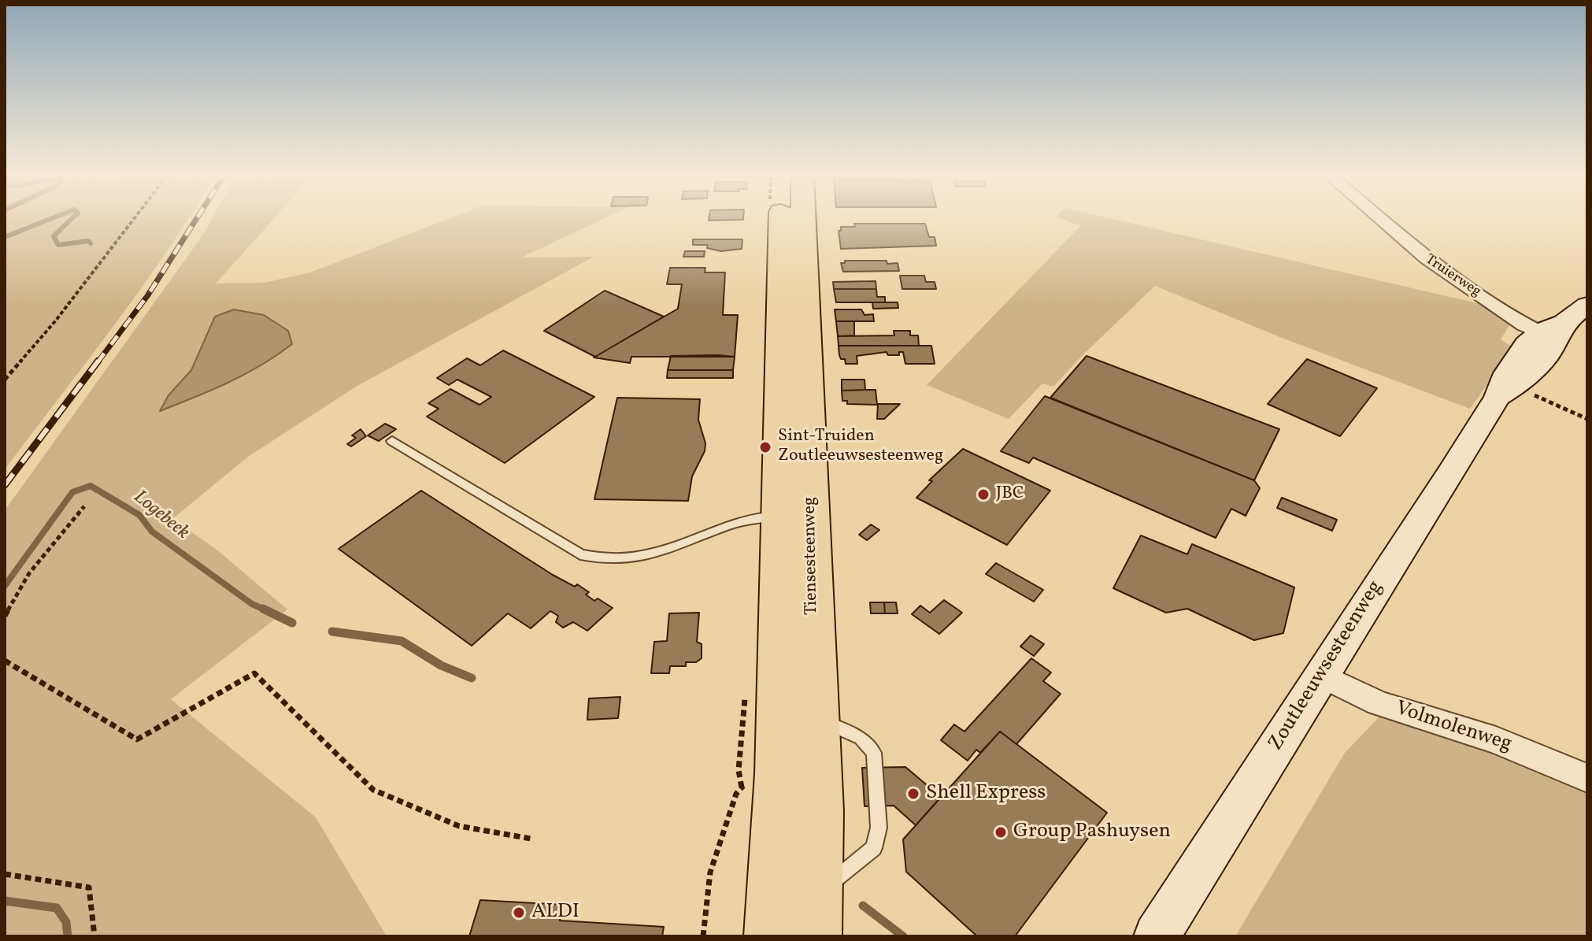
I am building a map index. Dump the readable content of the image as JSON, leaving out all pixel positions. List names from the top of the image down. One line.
{"streets":{"main road":["Tiensesteenweg"],"street":["Truierweg","Zoutleeuwsesteenweg","Volmolenweg"]},"crossings":[["Truierweg","Zoutleeuwsesteenweg"],["Zoutleeuwsesteenweg","Volmolenweg"]],"water":["Logebeek"],"places":["Sint-Truiden Zoutleeuwsesteenweg","JBC","Shell Express","Group Pashuysen","ALDI"]}
